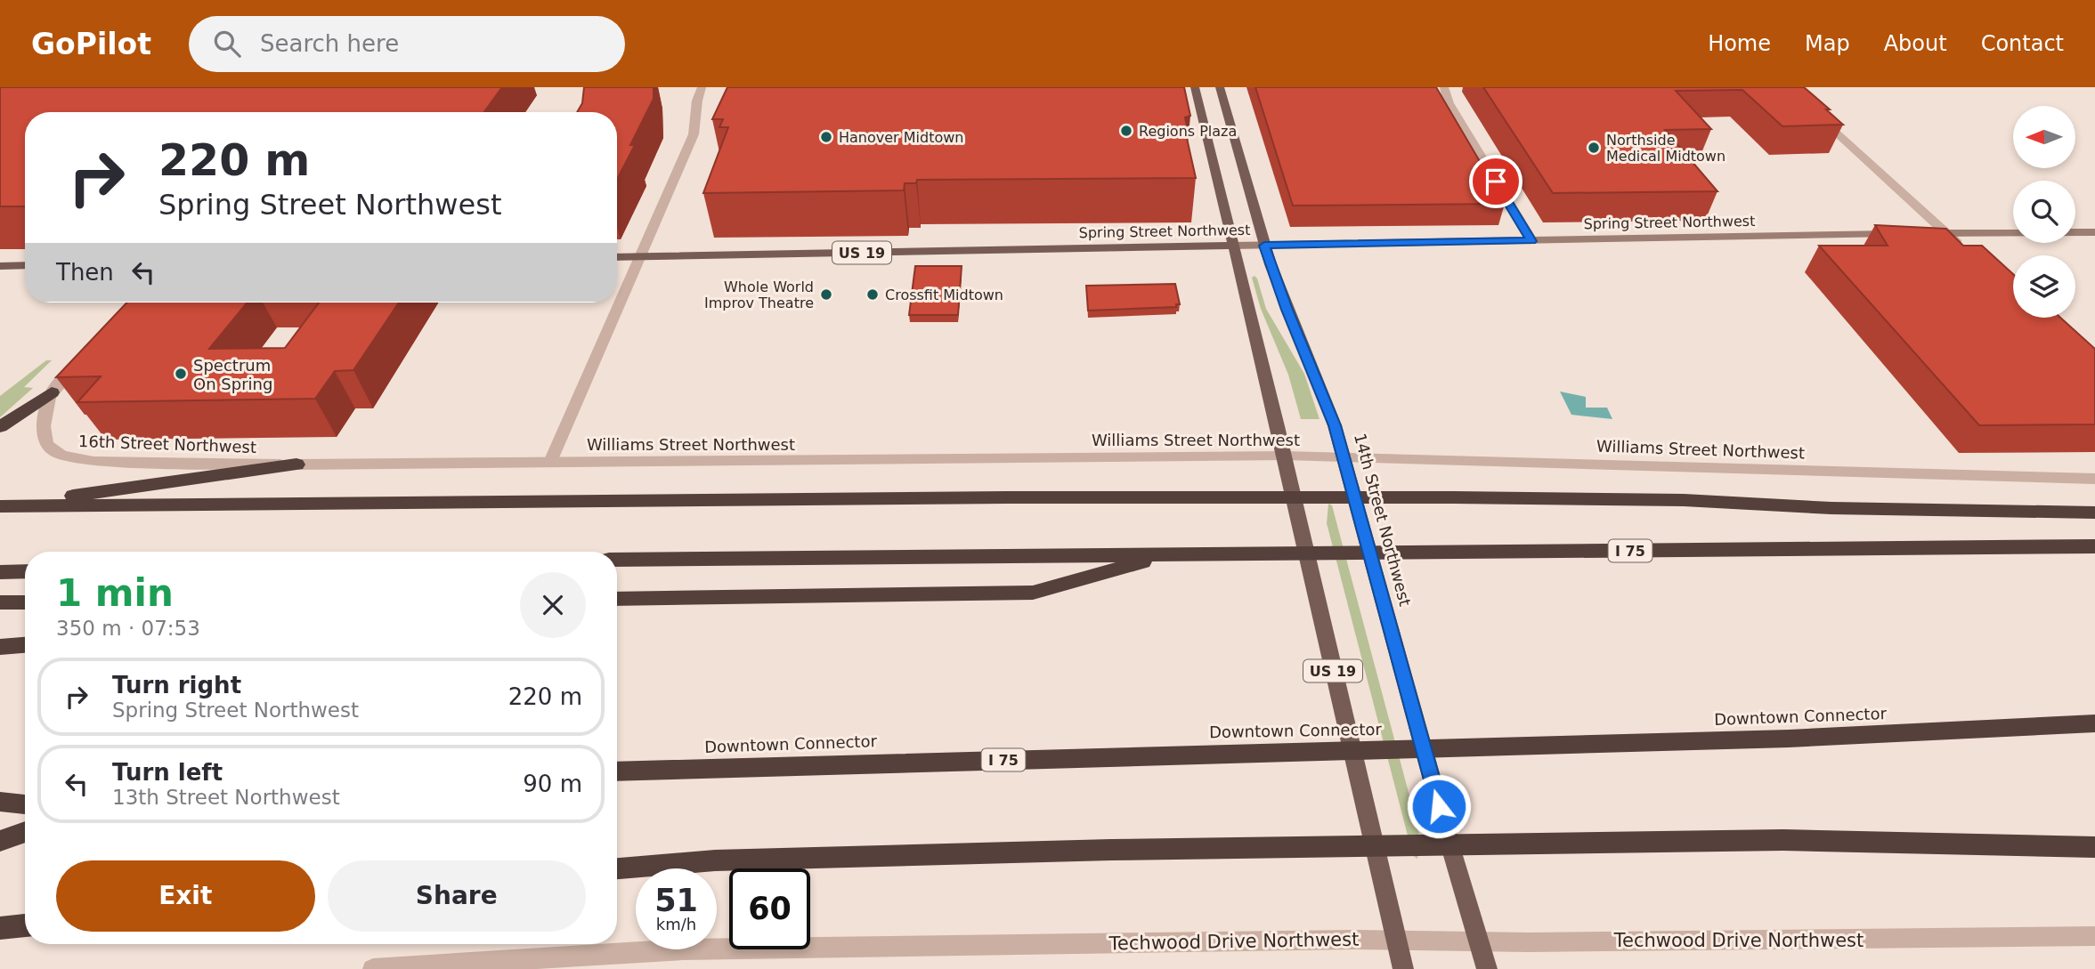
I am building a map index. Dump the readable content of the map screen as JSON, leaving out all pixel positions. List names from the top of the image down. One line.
{"streets":{"highway":["I 75","Downtown Connector"],"main road":["Spring Street Northwest","US 19","14th Street Northwest"],"street":["Williams Street Northwest","16th Street Northwest","Techwood Drive Northwest"]},"crossings":[["Spring Street Northwest","US 19"],["Spring Street Northwest","14th Street Northwest"],["US 19","Williams Street Northwest"],["US 19","Techwood Drive Northwest"],["Williams Street Northwest","16th Street Northwest"],["Williams Street Northwest","14th Street Northwest"],["14th Street Northwest","Techwood Drive Northwest"]],"places":["Regions Plaza","Hanover Midtown","Northside Medical Midtown","Whole World Improv Theatre","Crossfit Midtown","Spectrum On Spring"],"north":"left","page":{"header":"GoPilot","search":"Search here","nav":["Home","Map","About","Contact"],"turn":["220 m","Spring Street Northwest"],"then":"Then","heading":["1 min","350 m · 07:53"],"list":[{"name":"Turn right","note":"Spring Street Northwest","value":"220 m"},{"name":"Turn left","note":"13th Street Northwest","value":"90 m"}],"buttons":["Exit","Share"],"speed":"51 km/h","limit":"60"}}
